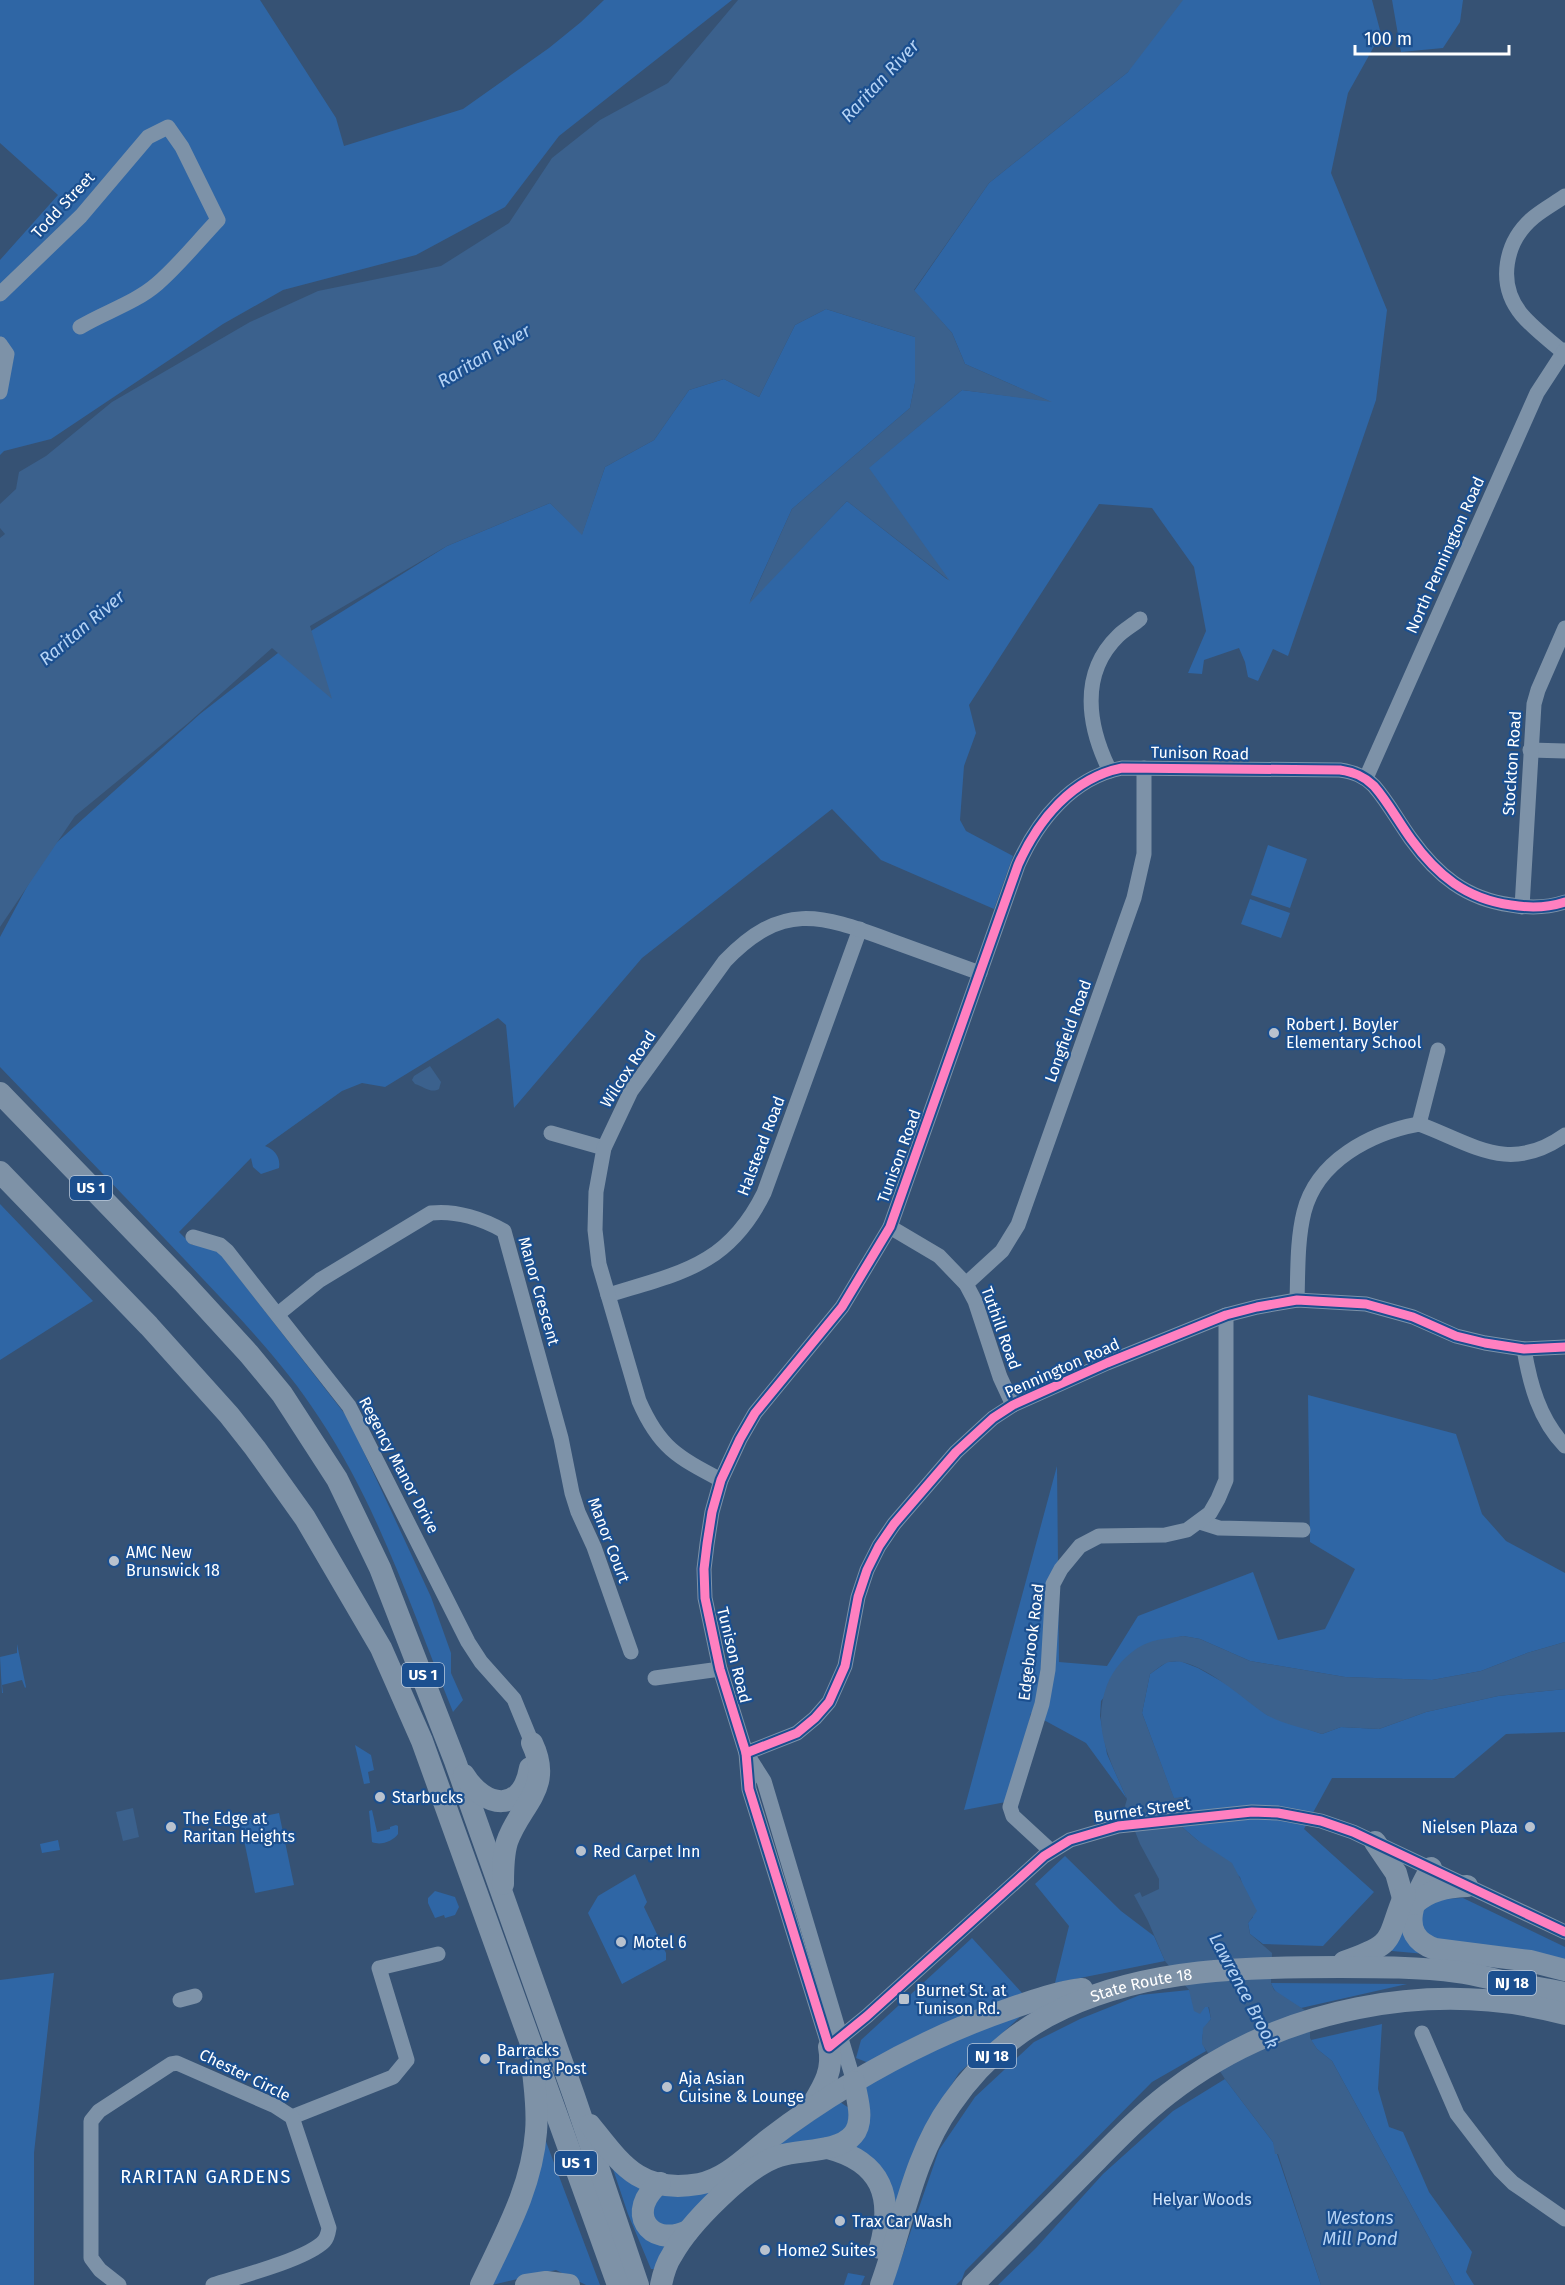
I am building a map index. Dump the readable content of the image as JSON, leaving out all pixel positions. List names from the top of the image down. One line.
{"streets":{"highway":["US 1","NJ 18","State Route 18"],"street":["Todd Street","North Pennington Road","Tunison Road","Stockton Road","Longfield Road","Wilcox Road","Halstead Road","Manor Crescent","Tuthill Road","Pennington Road","Regency Manor Drive","Manor Court","Edgebrook Road","Burnet Street","Chester Circle"]},"crossings":[["North Pennington Road","Tunison Road"],["Tunison Road","Longfield Road"],["Tunison Road","Wilcox Road"],["Tunison Road","Tuthill Road"],["Tunison Road","Pennington Road"],["Tunison Road","Burnet Street"],["Longfield Road","Tuthill Road"],["Wilcox Road","Halstead Road"],["Manor Crescent","Regency Manor Drive"],["Manor Crescent","Manor Court"],["Tuthill Road","Pennington Road"],["Edgebrook Road","Burnet Street"]],"districts":["RARITAN GARDENS"],"water":["Raritan River","Lawrence Brook","Westons Mill Pond"],"parks":["Helyar Woods"],"places":{"other":["Robert J. Boyler Elementary School","AMC New Brunswick 18","Starbucks","The Edge at Raritan Heights","Nielsen Plaza","Red Carpet Inn","Motel 6","Barracks Trading Post","Aja Asian Cuisine & Lounge","Trax Car Wash","Home2 Suites"],"transit":["Burnet St. at Tunison Rd."]},"scale_bar":"100 m"}
